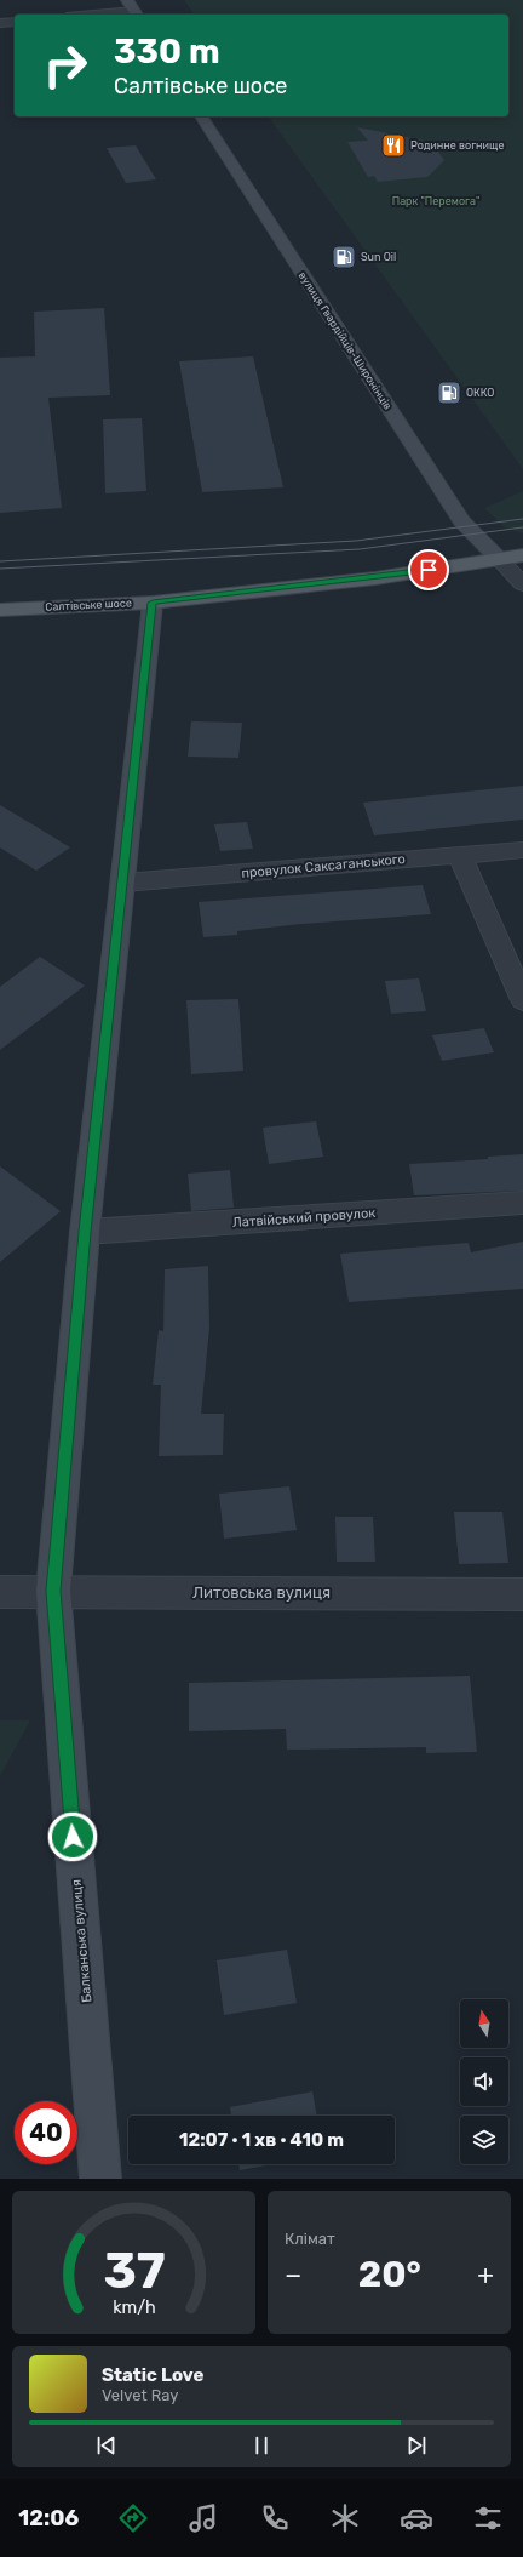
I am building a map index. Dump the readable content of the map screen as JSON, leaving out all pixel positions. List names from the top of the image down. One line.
{"streets":{"main road":["Салтівське шосе"],"street":["вулиця Гвардійців-Широнінців","провулок Саксаганського","Латвійський провулок","Литовська вулиця","Балканська вулиця"]},"crossings":[["вулиця Гвардійців-Широнінців","Салтівське шосе"],["Салтівське шосе","Балканська вулиця"],["провулок Саксаганського","Балканська вулиця"],["Латвійський провулок","Балканська вулиця"],["Литовська вулиця","Балканська вулиця"]],"parks":["Парк \"Перемога\""],"places":{"restaurant":["Родинне вогнище"],"fuel station":["Sun Oil","ОККО"]},"north":"top","page":{"turn":["330 m","Салтівське шосе"],"limit":"40","trip":"12:07 · 1 хв · 410 m","tile":"Клімат","heat":["−","20°","+"],"song":["Static Love","Velvet Ray"],"tabs":"12:06","gauge":["37","km/h"]}}
